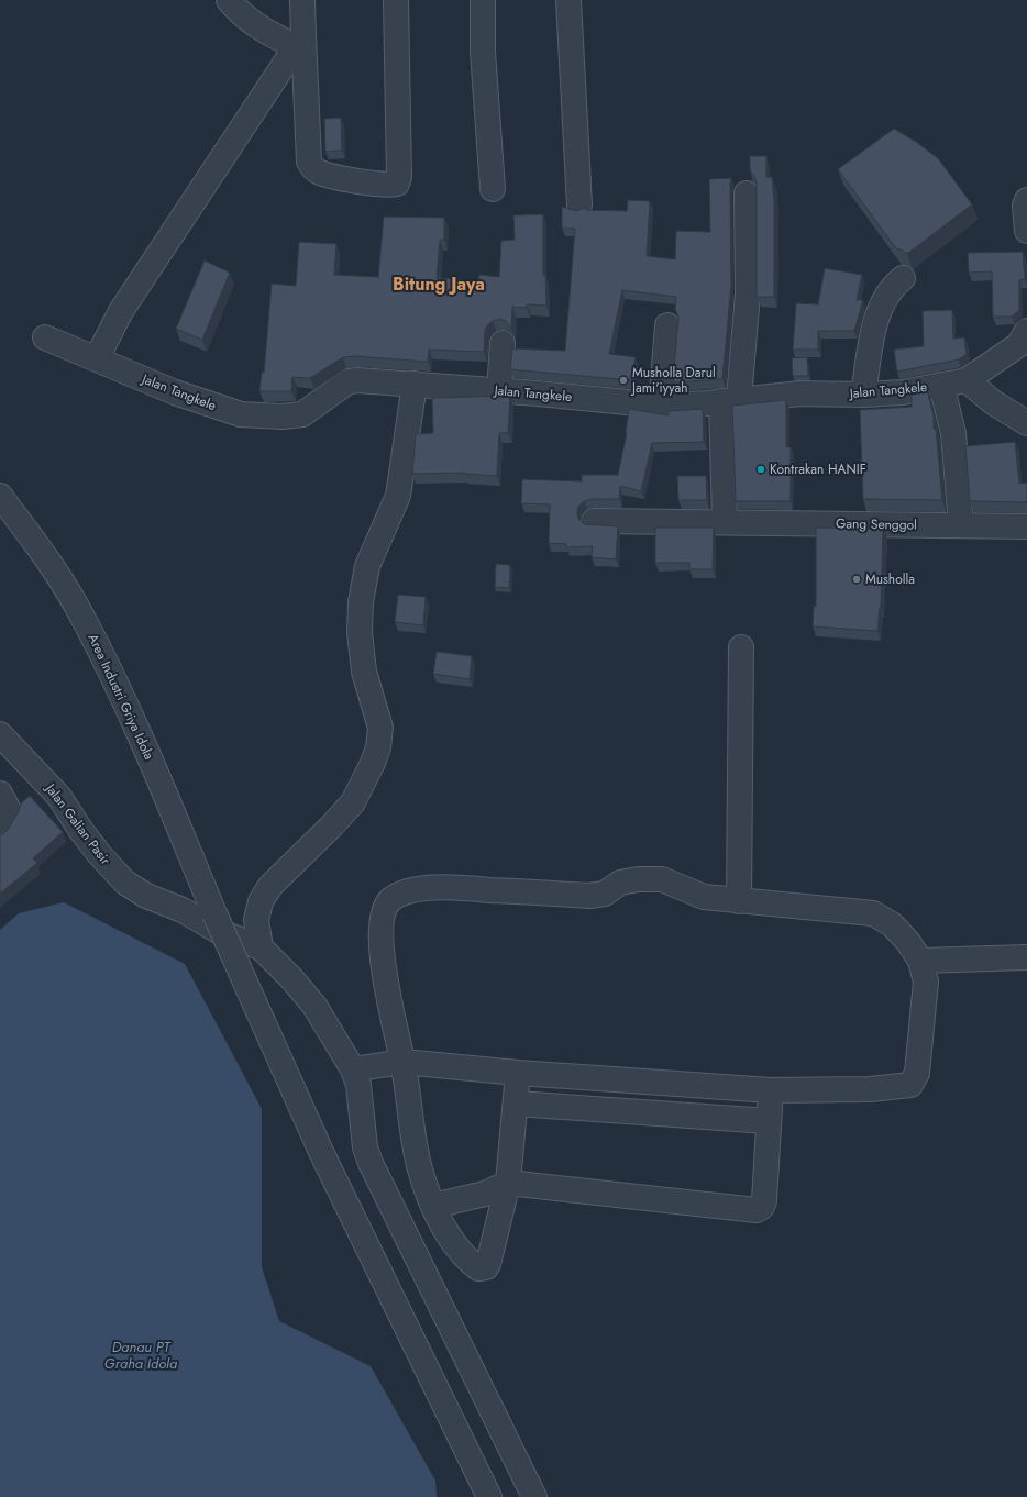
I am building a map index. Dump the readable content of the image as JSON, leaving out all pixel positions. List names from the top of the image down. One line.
{"streets":{"street":["Jalan Tangkele","Gang Senggol","Area Industri Griya Idola","Jalan Galian Pasir"]},"districts":["Bitung Jaya"],"water":["Danau PT Graha Idola"],"places":["Musholla Darul Jami'iyyah","Kontrakan HANIF","Musholla"]}
